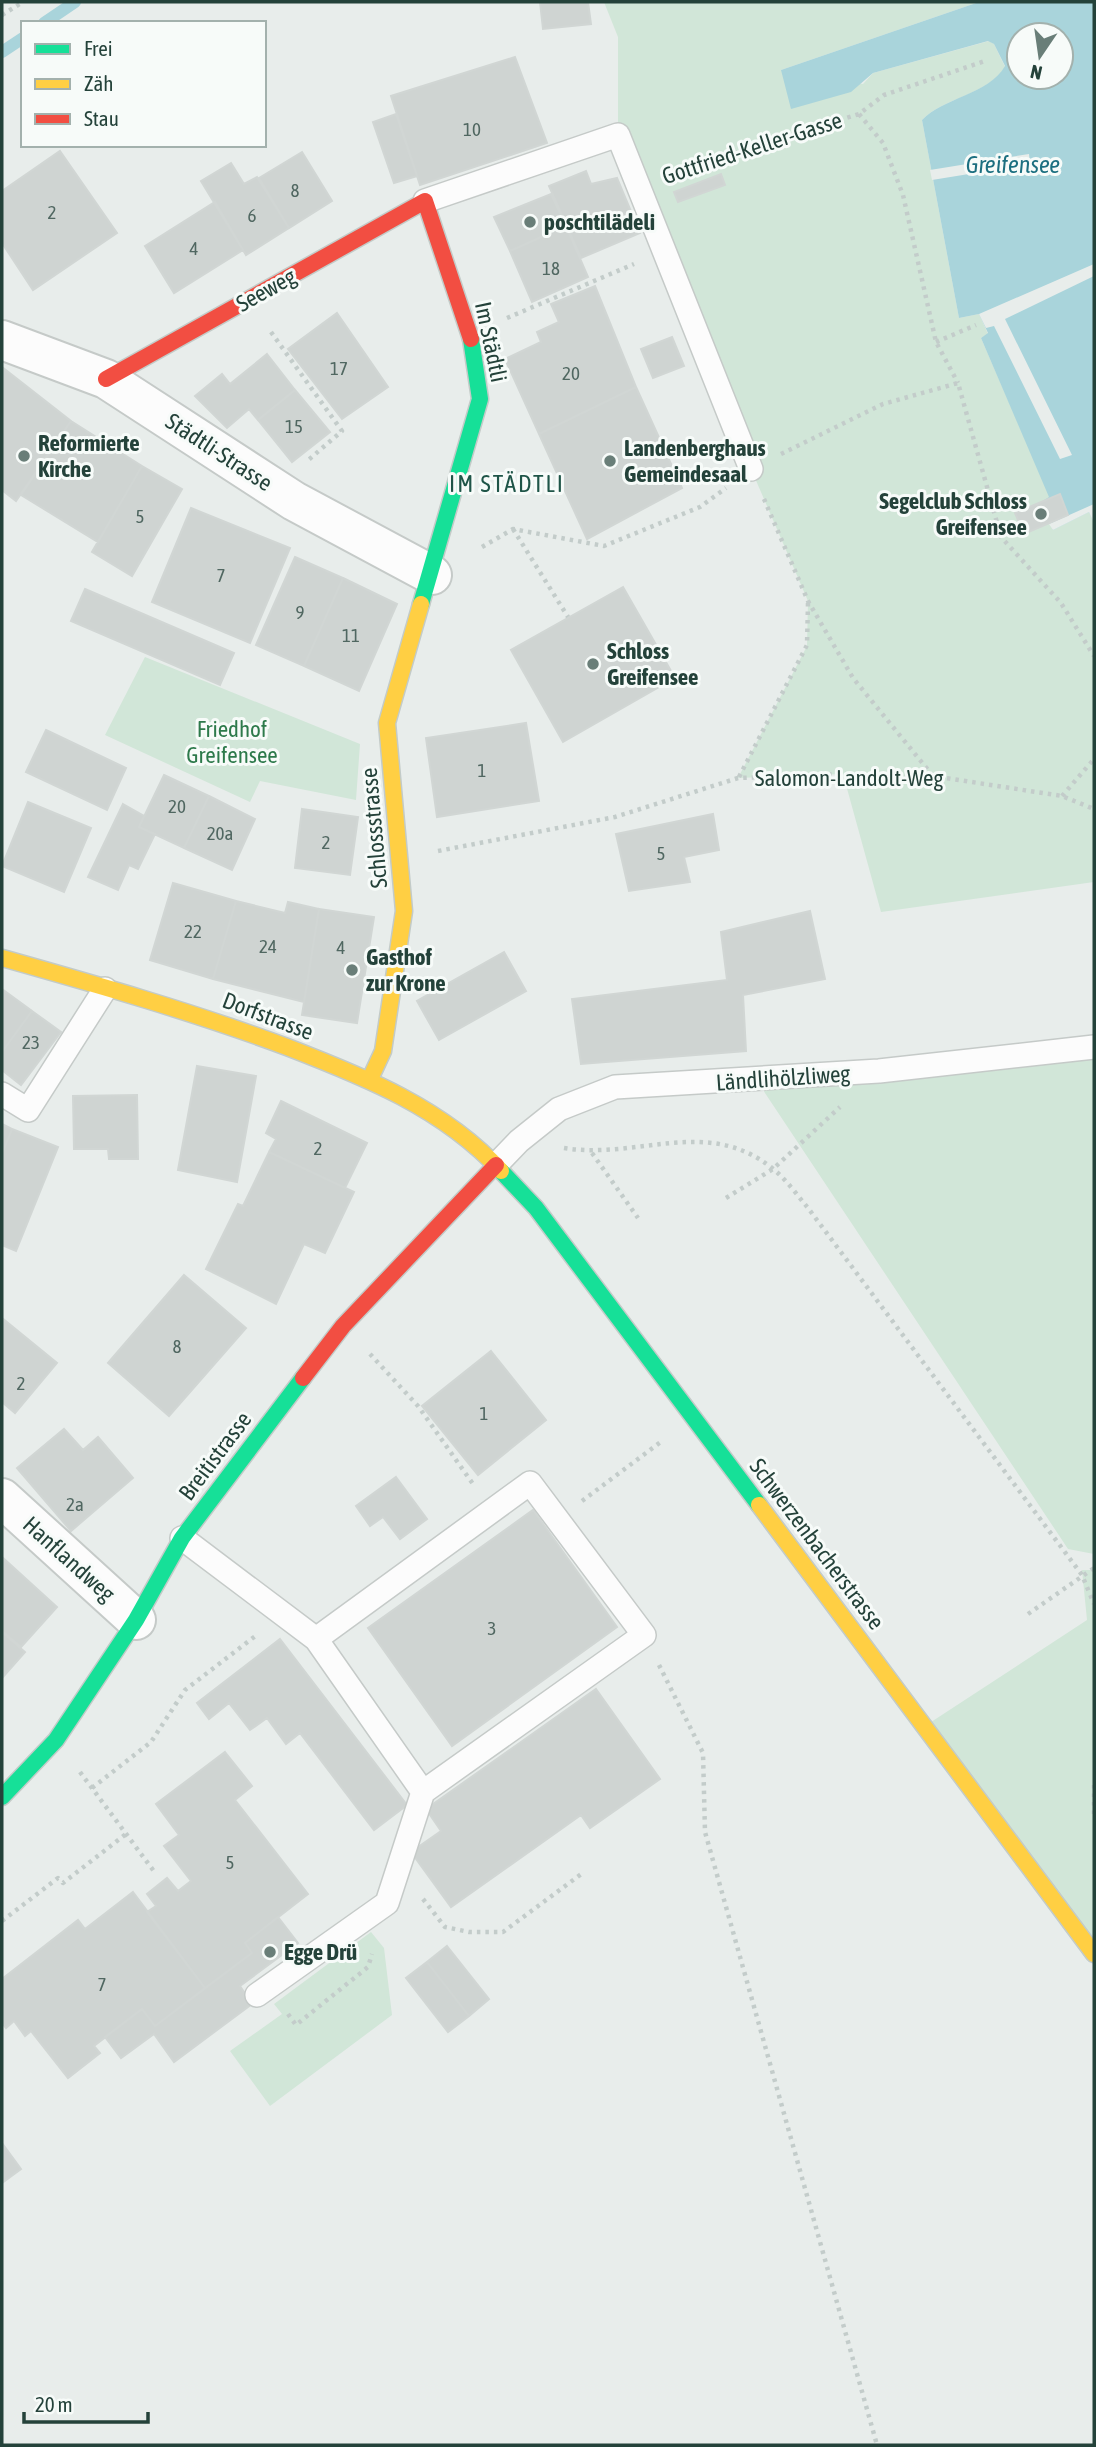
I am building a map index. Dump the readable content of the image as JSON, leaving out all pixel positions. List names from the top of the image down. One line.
{"streets":{"street":["Seeweg","Im Städtli","Städtli-Strasse","Schlossstrasse","Dorfstrasse","Breitistrasse","Schwerzenbacherstrasse","Hanflandweg"],"lane":["Gottfried-Keller-Gasse","Ländlihölzliweg"],"path":["Salomon-Landolt-Weg"]},"crossings":[["Gottfried-Keller-Gasse","Seeweg"],["Gottfried-Keller-Gasse","Im Städtli"],["Seeweg","Im Städtli"],["Seeweg","Städtli-Strasse"],["Im Städtli","Städtli-Strasse"],["Im Städtli","Schlossstrasse"],["Städtli-Strasse","Schlossstrasse"],["Salomon-Landolt-Weg","Schlossstrasse"],["Schlossstrasse","Dorfstrasse"],["Dorfstrasse","Ländlihölzliweg"],["Dorfstrasse","Breitistrasse"],["Dorfstrasse","Schwerzenbacherstrasse"],["Ländlihölzliweg","Breitistrasse"],["Ländlihölzliweg","Schwerzenbacherstrasse"],["Breitistrasse","Schwerzenbacherstrasse"],["Breitistrasse","Hanflandweg"]],"districts":["IM STÄDTLI"],"water":["Greifensee"],"parks":["Friedhof Greifensee"],"places":["poschtilädeli","Reformierte Kirche","Landenberghaus Gemeindesaal","Segelclub Schloss Greifensee","Schloss Greifensee","Gasthof zur Krone","Egge Drü"],"house_numbers":["10","8","2","6","4","18","17","20","15","5","7","9","11","1","20","20a","2","5","22","24","4","23","2","8","2","1","2a","3","5","7"],"legend":["Frei","Zäh","Stau"],"scale_bar":"20 m","north":"bottom"}
